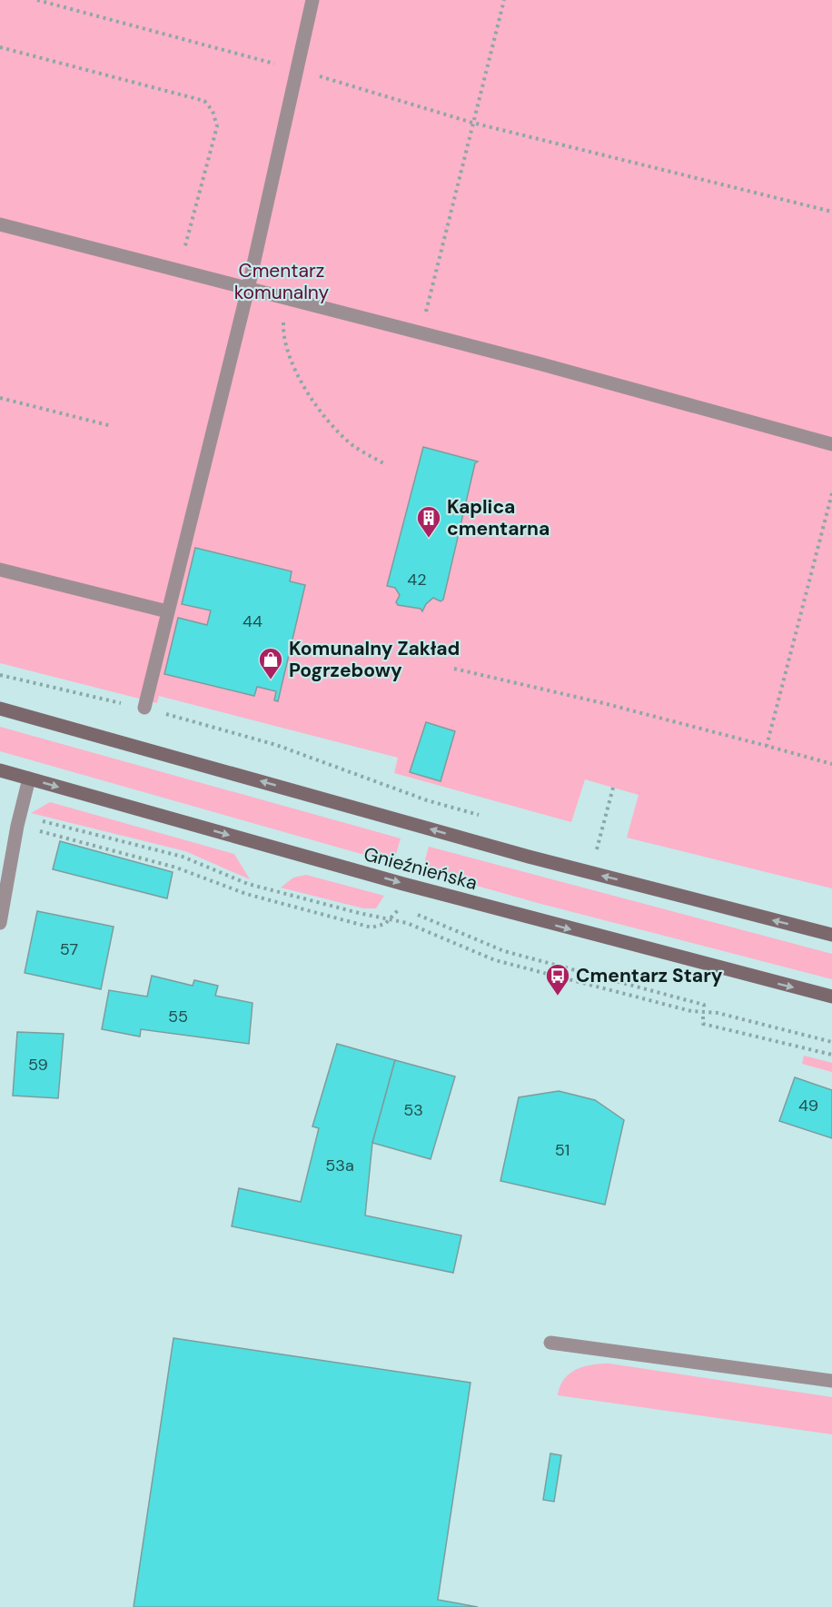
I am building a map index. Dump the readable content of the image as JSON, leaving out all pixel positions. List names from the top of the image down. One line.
{"streets":{"main road":["Gnieźnieńska"]},"parks":["Cmentarz komunalny"],"places":{"building":["Kaplica cmentarna"],"shop":["Komunalny Zakład Pogrzebowy"],"bus stop":["Cmentarz Stary"]},"house_numbers":["42","44","57","55","59","49","53","51","53a"]}
